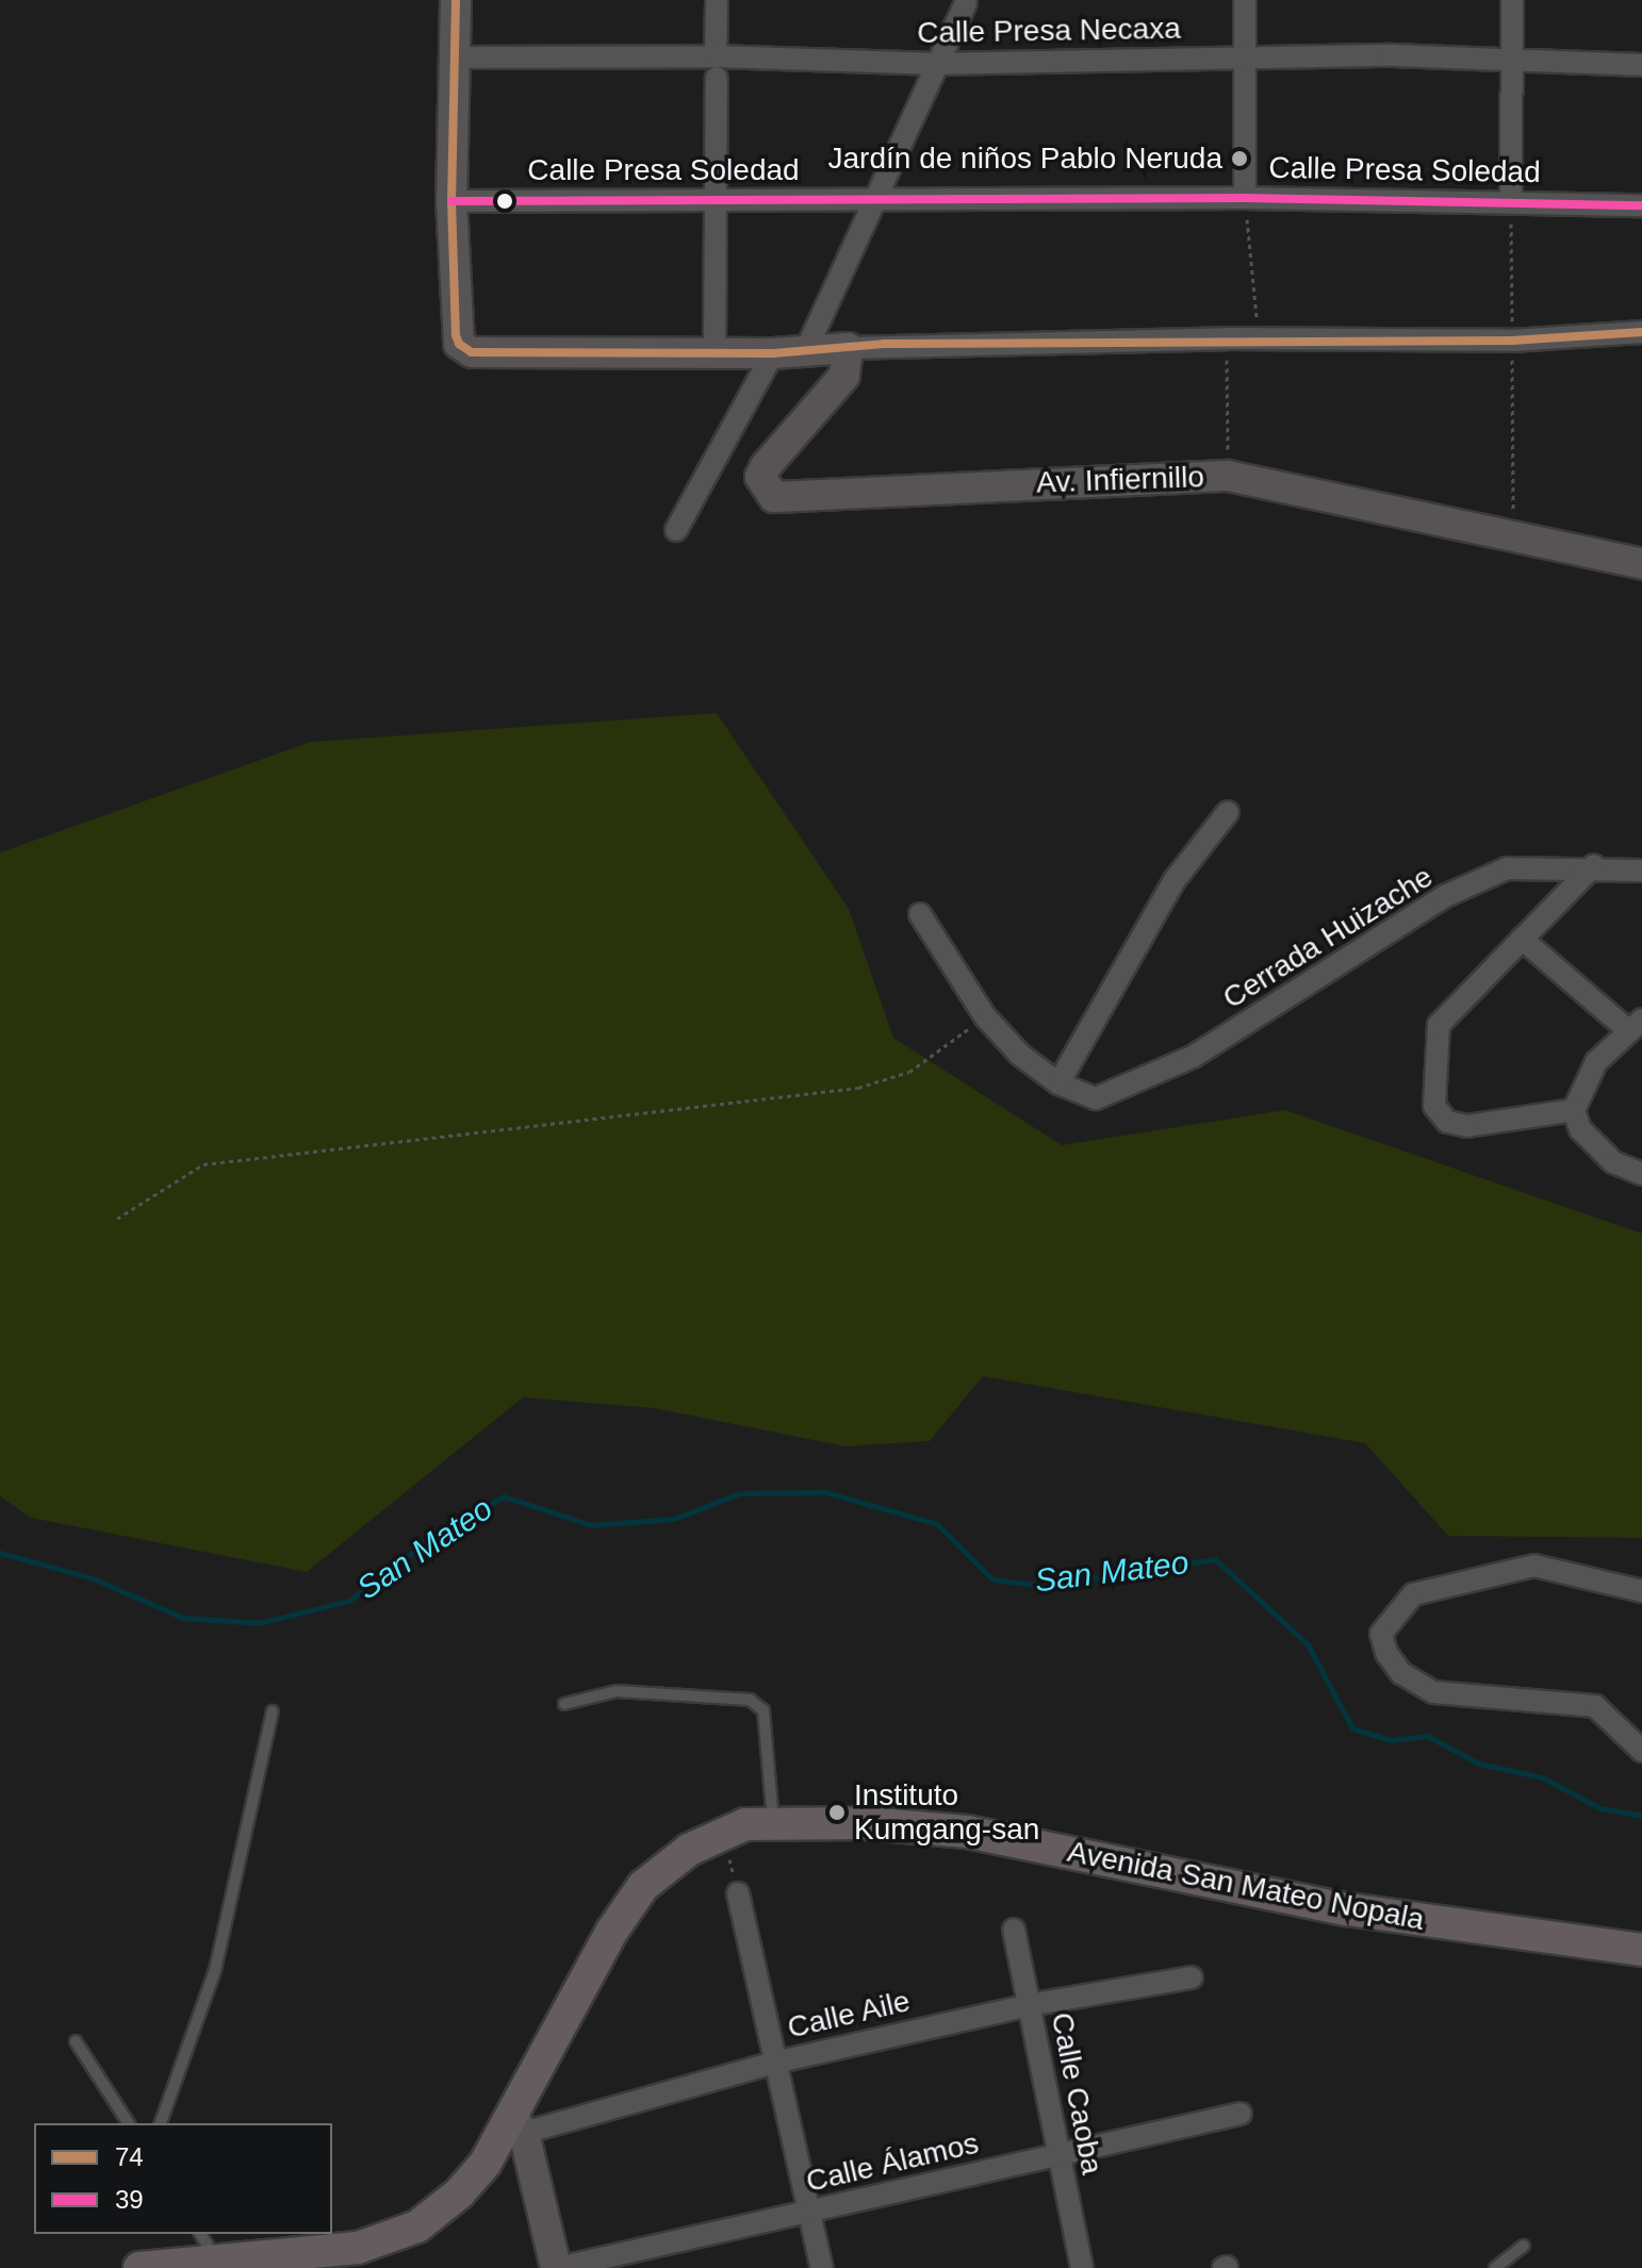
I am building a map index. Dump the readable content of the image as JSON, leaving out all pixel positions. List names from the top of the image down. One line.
{"streets":{"main road":["Avenida San Mateo Nopala"],"street":["Calle Presa Necaxa","Calle Presa Soledad","Av. Infiernillo","Cerrada Huizache","Calle Aile","Calle Caoba","Calle Álamos"]},"crossings":[["Avenida San Mateo Nopala","Calle Aile"],["Calle Aile","Calle Caoba"],["Calle Caoba","Calle Álamos"]],"water":["San Mateo"],"places":["Jardín de niños Pablo Neruda","Instituto Kumgang-san"],"lines":["transit line 74","transit line 39"],"legend":["74","39"]}
